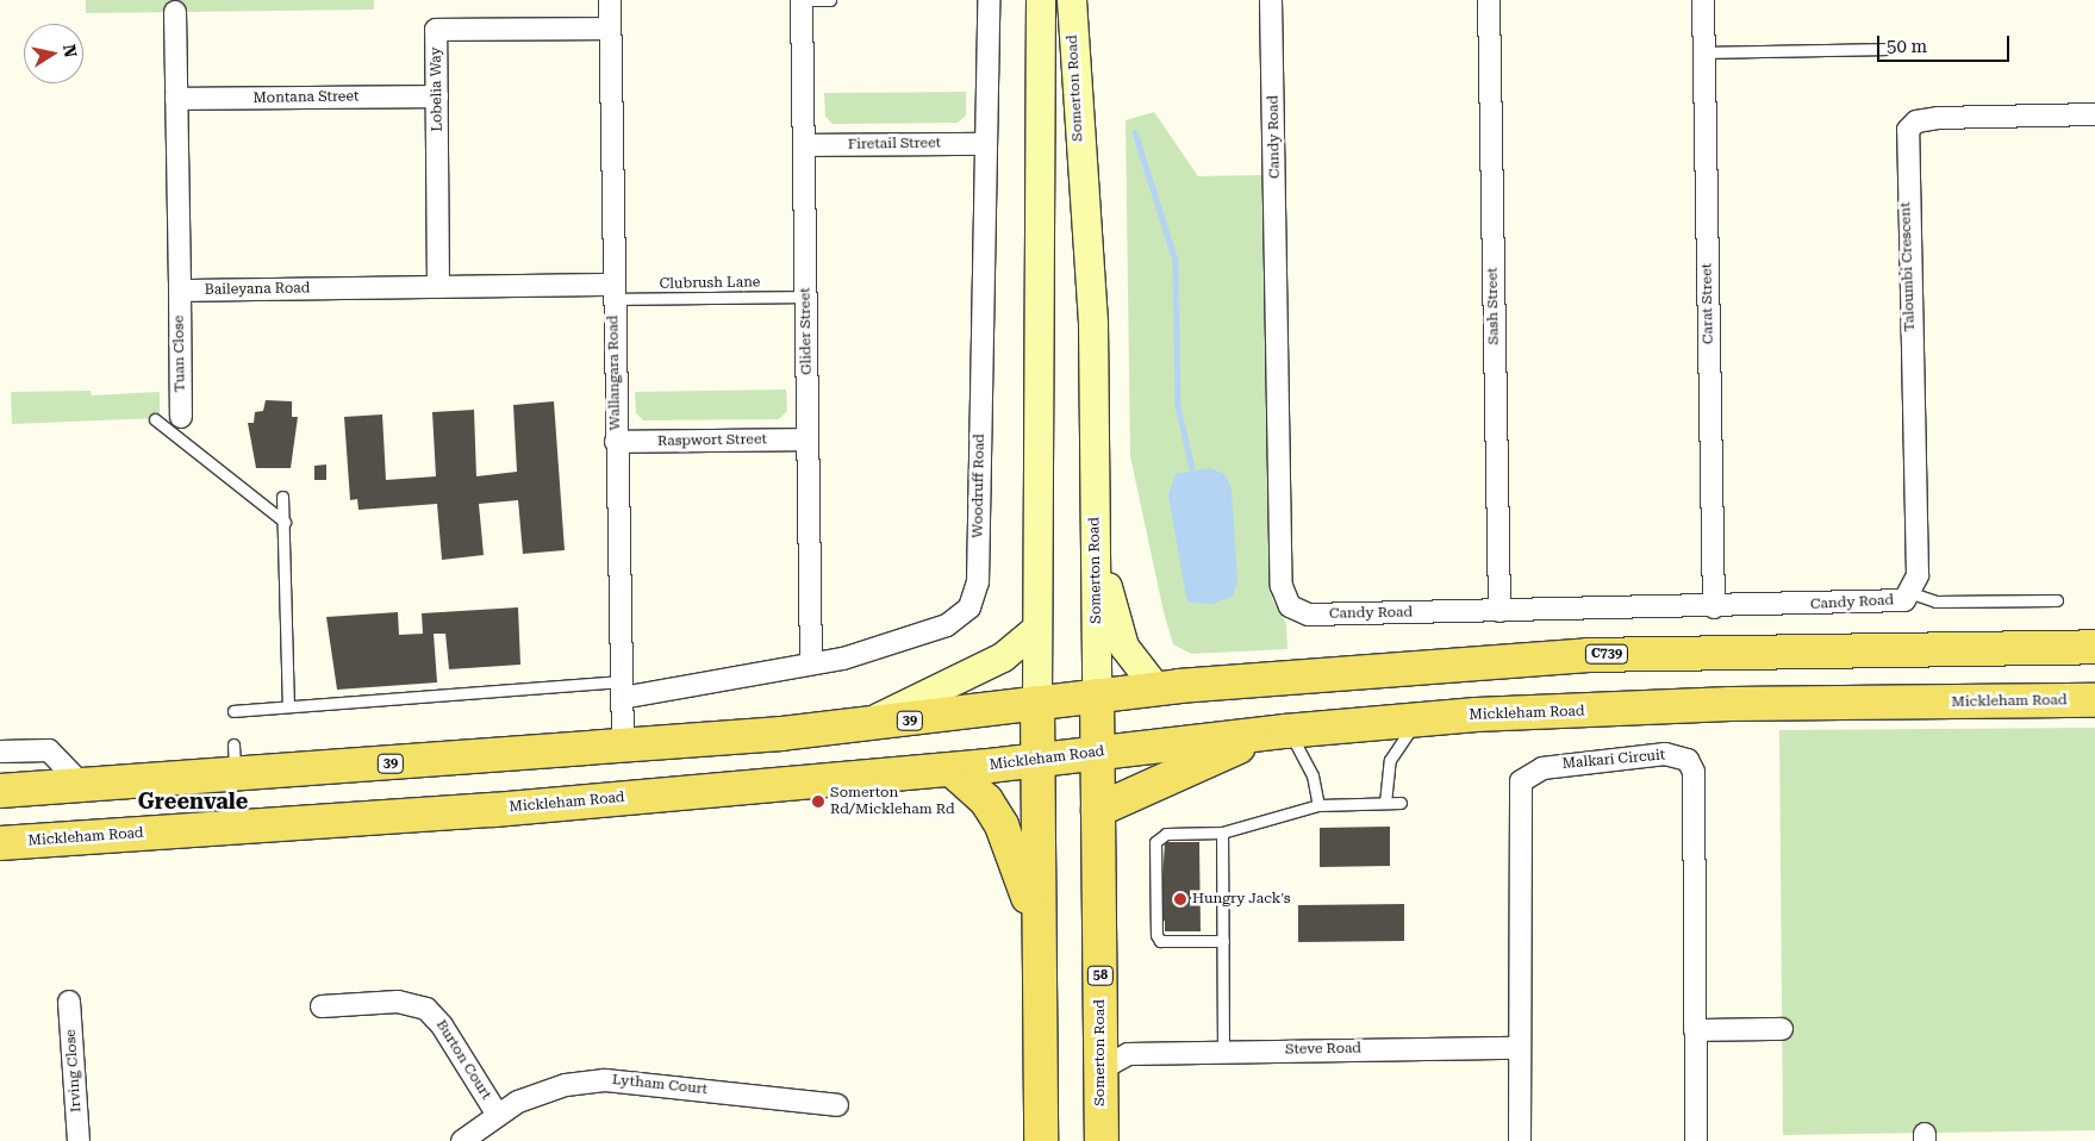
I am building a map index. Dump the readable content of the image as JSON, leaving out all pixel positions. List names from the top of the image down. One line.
{"streets":{"main road":["Somerton Road","C739","Mickleham Road","39","58"],"street":["Lobelia Way","Montana Street","Candy Road","Firetail Street","Taloumbi Crescent","Baileyana Road","Carat Street","Sash Street","Glider Street","Tuan Close","Wallangara Road","Raspwort Street","Woodruff Road","Malkari Circuit","Steve Road","Burton Court","Irving Close","Lytham Court"],"lane":["Clubrush Lane"]},"crossings":[["Somerton Road","C739"],["Somerton Road","Mickleham Road"],["Somerton Road","39"],["Somerton Road","Steve Road"],["Lobelia Way","Montana Street"],["Lobelia Way","Baileyana Road"],["Lobelia Way","Wallangara Road"],["Candy Road","Taloumbi Crescent"],["Candy Road","Carat Street"],["Candy Road","Sash Street"],["Firetail Street","Glider Street"],["Firetail Street","Woodruff Road"],["Clubrush Lane","Baileyana Road"],["Clubrush Lane","Glider Street"],["Clubrush Lane","Wallangara Road"],["Baileyana Road","Tuan Close"],["Baileyana Road","Wallangara Road"],["Glider Street","Raspwort Street"],["Glider Street","Woodruff Road"],["Wallangara Road","Raspwort Street"],["Wallangara Road","Woodruff Road"],["Wallangara Road","39"],["C739","39"],["Malkari Circuit","Steve Road"],["Burton Court","Lytham Court"]],"districts":["Greenvale"],"places":["Somerton Rd/Mickleham Rd","Hungry Jack's"],"scale_bar":"50 m","north":"right"}
